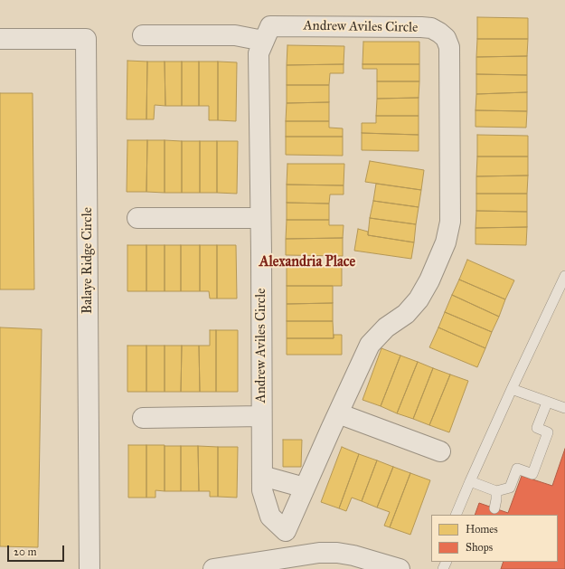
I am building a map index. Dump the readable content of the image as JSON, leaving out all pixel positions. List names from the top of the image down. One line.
{"streets":{"street":["Andrew Aviles Circle","Balaye Ridge Circle"]},"districts":["Alexandria Place"],"legend":["Homes","Shops"],"scale_bar":"20 m"}
